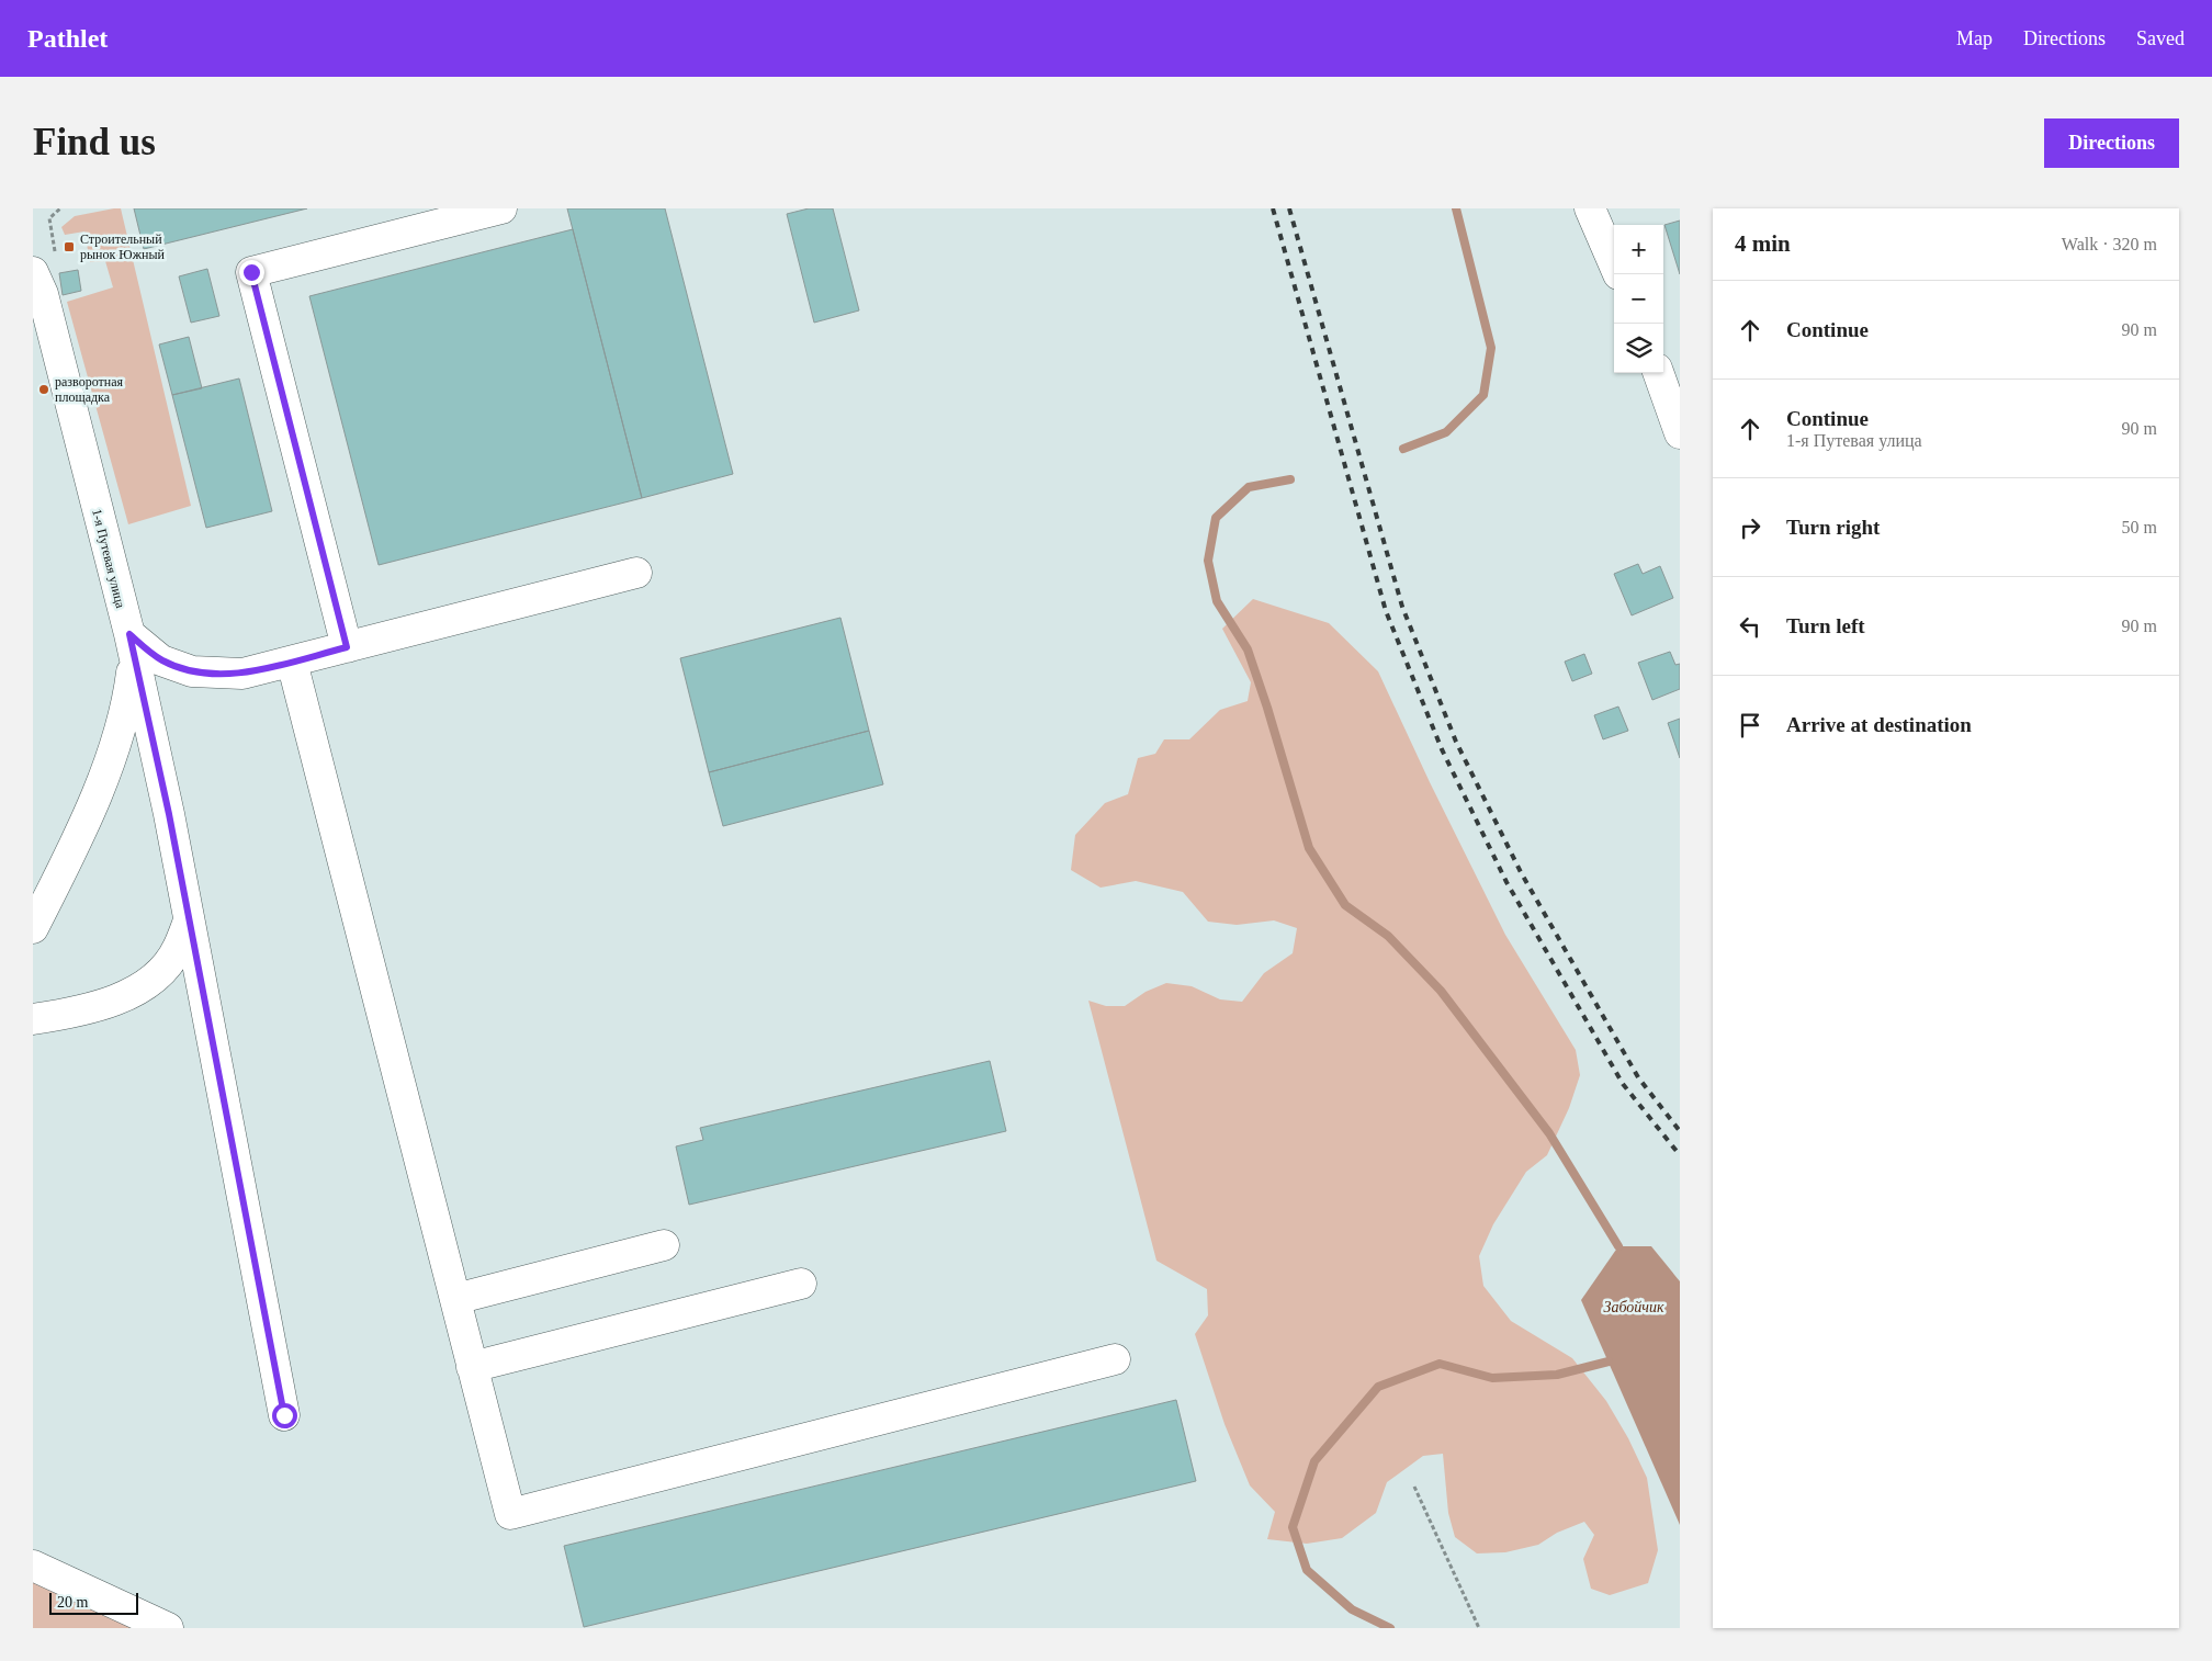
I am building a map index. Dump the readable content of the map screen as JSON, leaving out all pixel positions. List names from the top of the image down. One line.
{"streets":{"street":["1-я Путевая улица"]},"water":["Забойчик"],"places":{"transit":["Строительный рынок Южный"],"other":["разворотная площадка"]},"scale_bar":"20 m","page":{"header":"Pathlet","nav":["Map","Directions","Saved"],"buttons":"Directions","title":"Find us","heading":["4 min","Walk · 320 m"],"map_buttons":["+","−"],"list":[["Continue","90 m"],["Continue","1-я Путевая улица","90 m"],["Turn right","50 m"],["Turn left","90 m"],"Arrive at destination"],"scale":"20 m"}}
